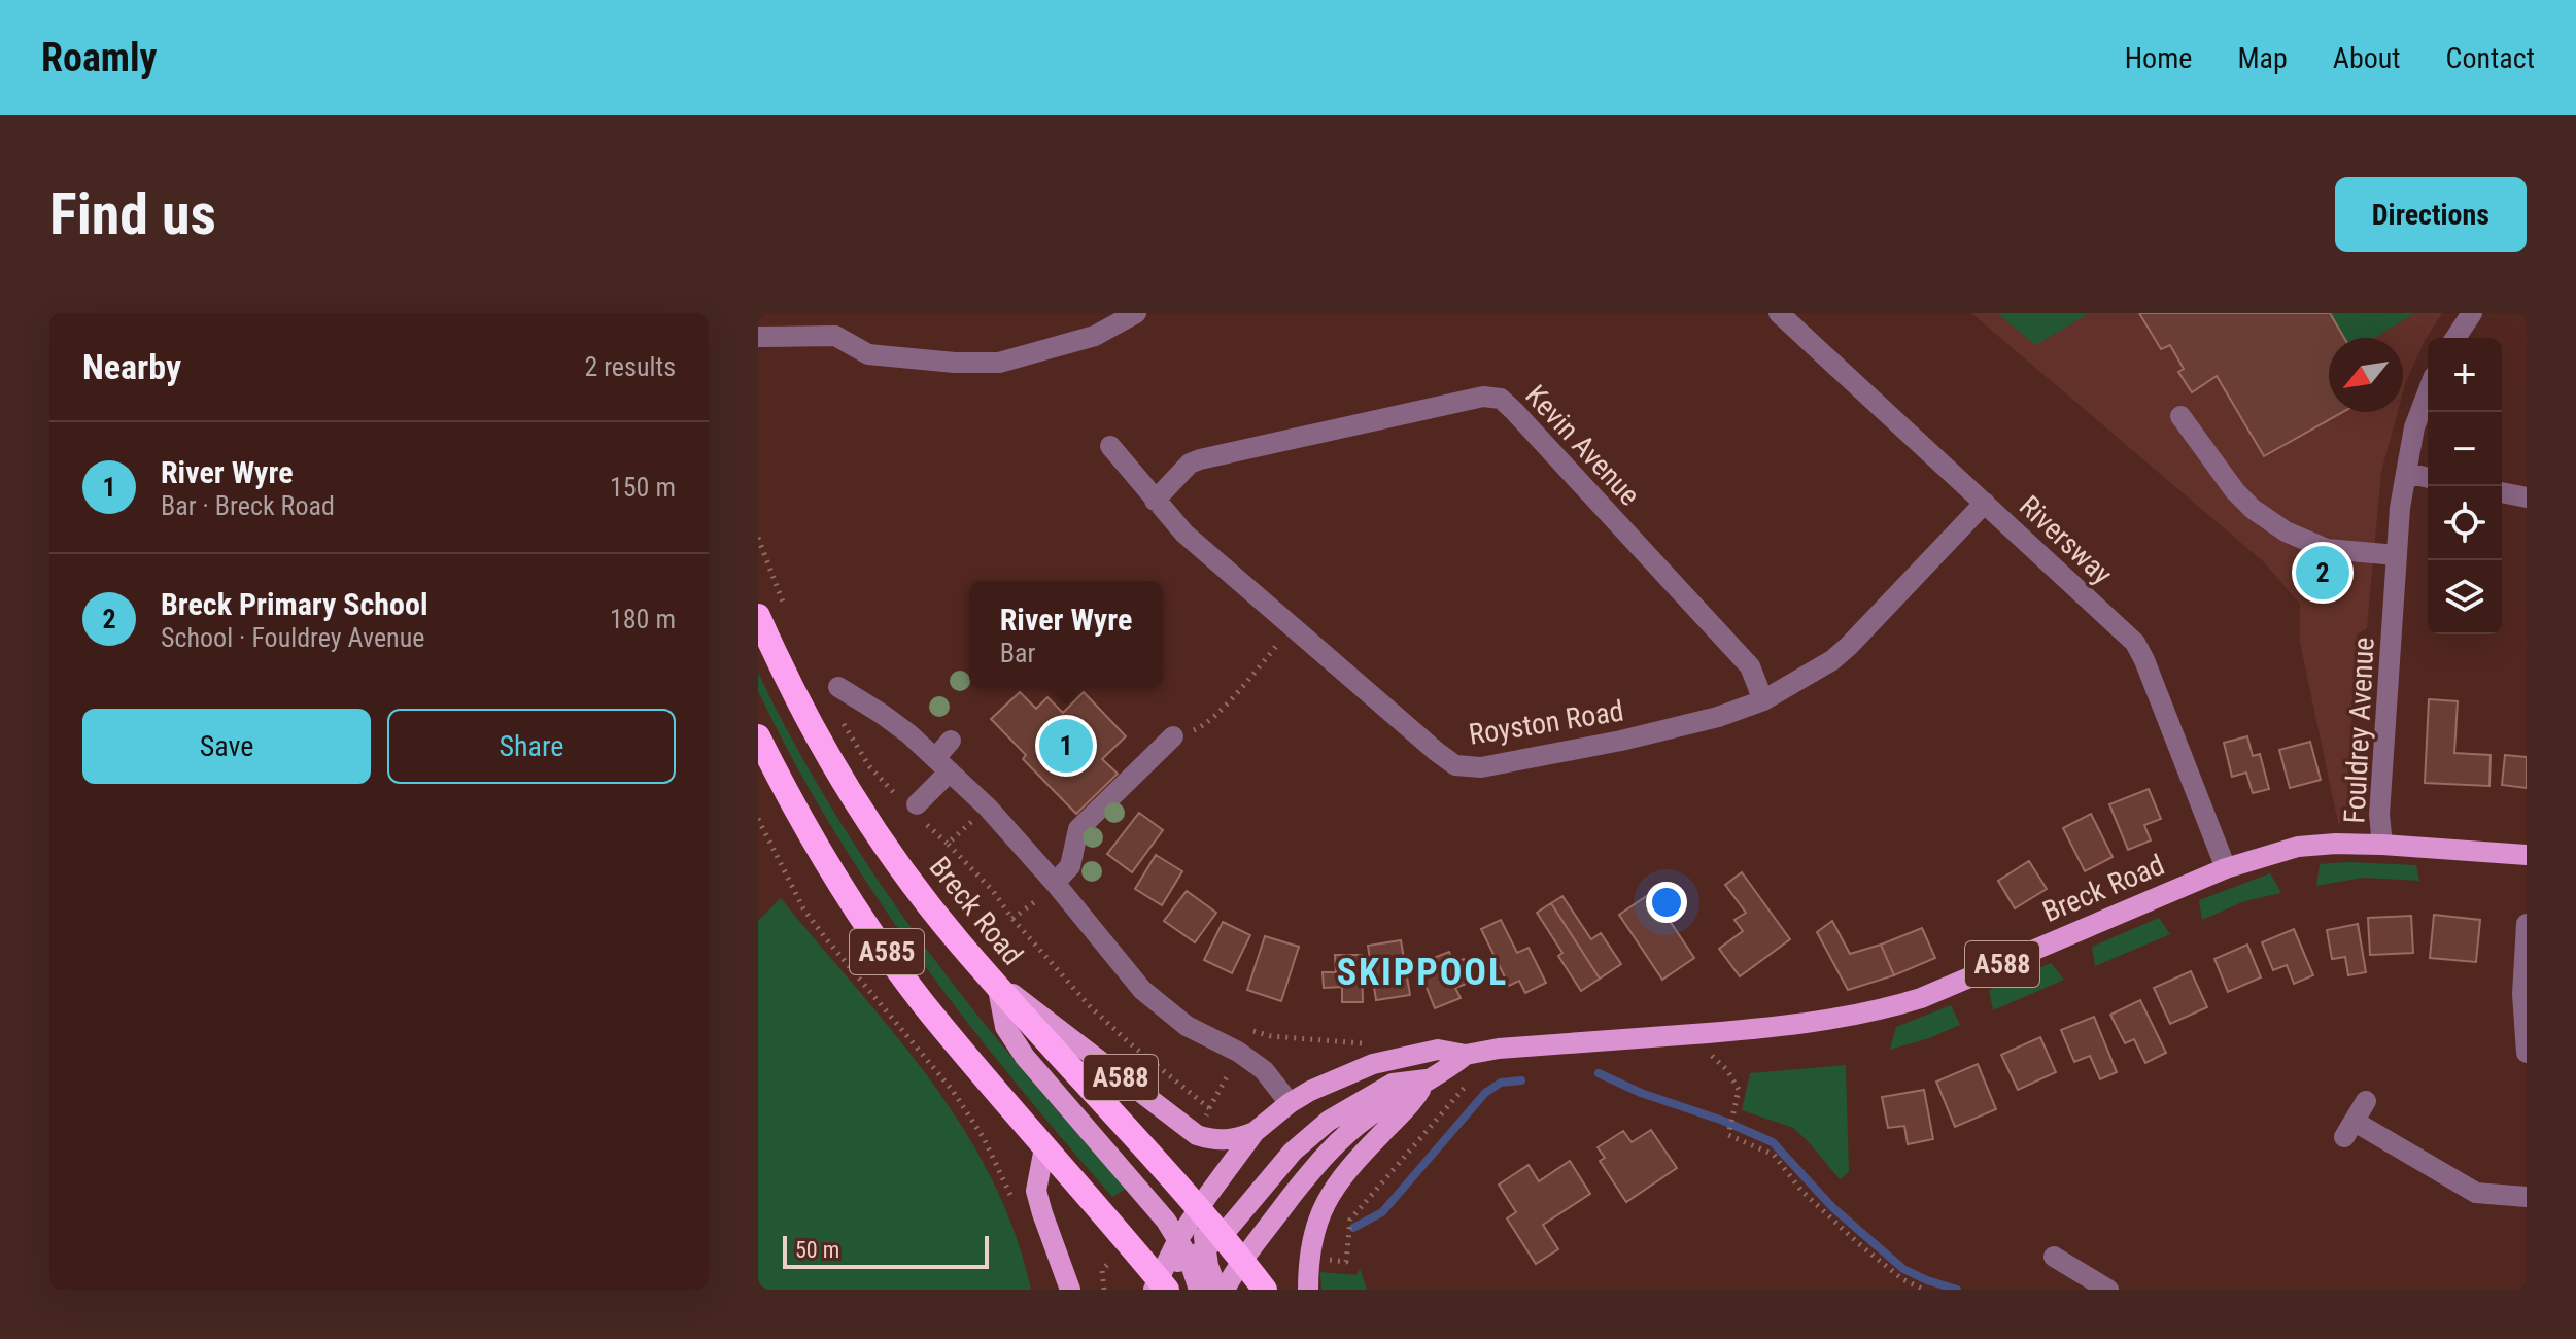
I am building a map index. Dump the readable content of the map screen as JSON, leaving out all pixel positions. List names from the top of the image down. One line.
{"streets":{"highway":["Breck Road","A585"],"main road":["A588"],"street":["Kevin Avenue","Riversway","Royston Road","Fouldrey Avenue"]},"crossings":[["Kevin Avenue","Royston Road"],["Riversway","Royston Road"],["Riversway","Breck Road"],["Fouldrey Avenue","Breck Road"],["Breck Road","A585"],["Breck Road","A588"],["A585","A588"]],"districts":["SKIPPOOL"],"scale_bar":"50 m","north":"bottom left","page":{"header":"Roamly","nav":["Home","Map","About","Contact"],"buttons":["Directions",["Save","Share"]],"title":"Find us","heading":["Nearby","2 results"],"map_buttons":["+","−"],"list":[{"mark":"1","name":"River Wyre","note":"Bar · Breck Road","value":"150 m"},{"mark":"2","name":"Breck Primary School","note":"School · Fouldrey Avenue","value":"180 m"}],"pins":["2","1"],"popup":["River Wyre","Bar"],"scale":"50 m"}}
